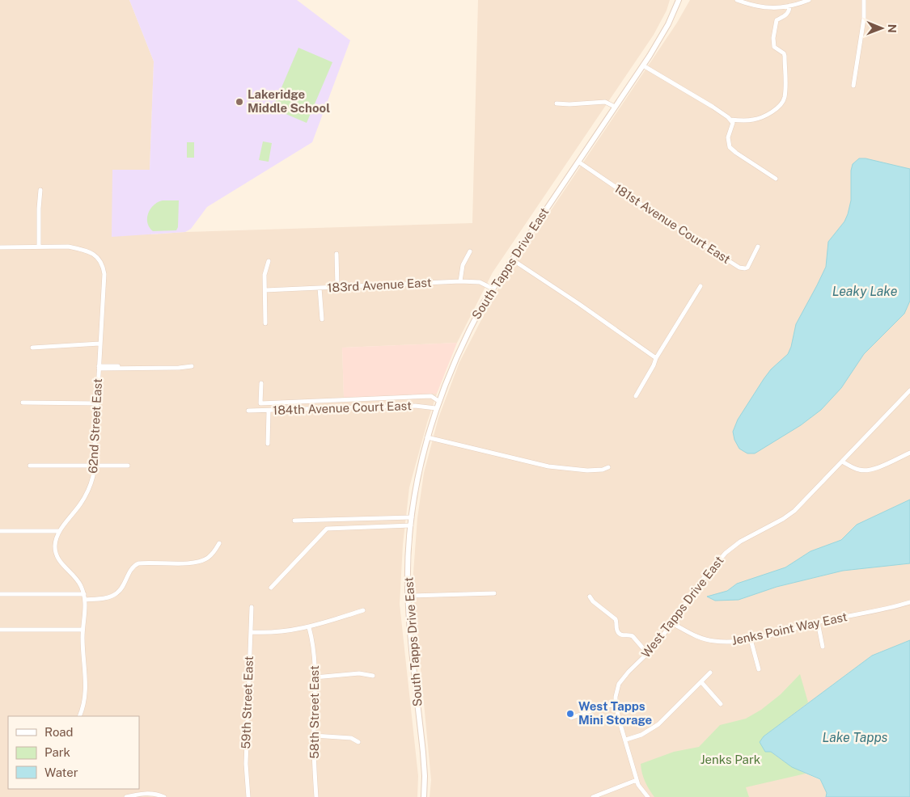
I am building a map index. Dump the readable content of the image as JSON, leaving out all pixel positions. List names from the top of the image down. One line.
{"streets":{"street":["181st Avenue Court East","South Tapps Drive East","183rd Avenue East","184th Avenue Court East","62nd Street East","West Tapps Drive East","Jenks Point Way East","59th Street East","58th Street East"]},"crossings":[["181st Avenue Court East","South Tapps Drive East"],["South Tapps Drive East","183rd Avenue East"],["South Tapps Drive East","184th Avenue Court East"],["West Tapps Drive East","Jenks Point Way East"]],"water":["Leaky Lake","Lake Tapps"],"parks":["Jenks Park"],"places":["Lakeridge Middle School","West Tapps Mini Storage"],"legend":["Road","Park","Water"],"north":"right"}
